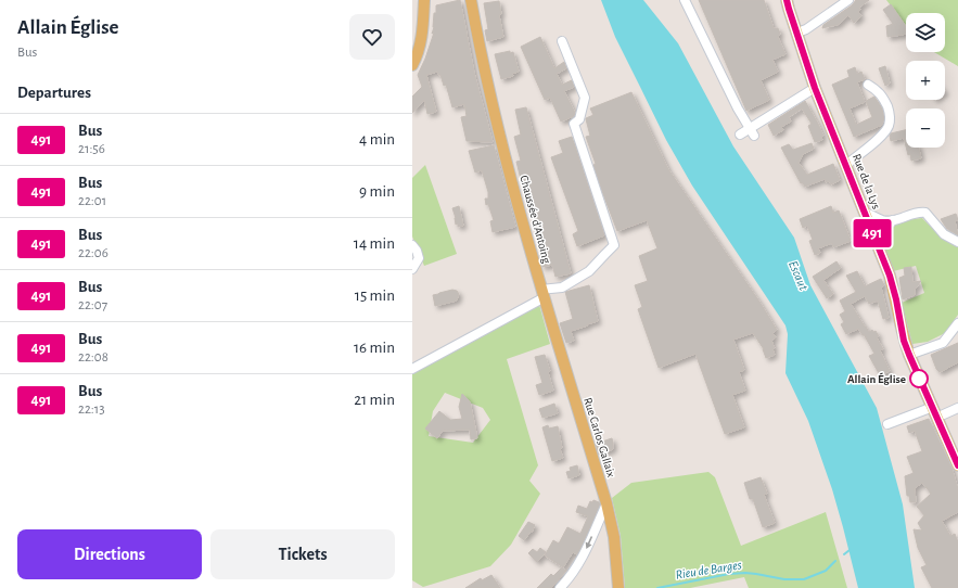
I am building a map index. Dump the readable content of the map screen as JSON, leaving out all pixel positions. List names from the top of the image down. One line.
{"streets":{"main road":["Rue de la Lys","Chaussée d'Antoing","Rue Carlos Gallaix"]},"crossings":[["Chaussée d'Antoing","Rue Carlos Gallaix"]],"water":["Escaut","Rieu de Barges"],"places":["Allain Église"],"lines":["bus line 491"],"page":{"heading":[["Allain Église","Bus"],"Departures"],"on_map":"491","map_buttons":["+","−"],"list":[{"mark":"491","name":"Bus","note":"21:56","value":"4 min"},{"mark":"491","name":"Bus","note":"22:01","value":"9 min"},{"mark":"491","name":"Bus","note":"22:06","value":"14 min"},{"mark":"491","name":"Bus","note":"22:07","value":"15 min"},{"mark":"491","name":"Bus","note":"22:08","value":"16 min"},{"mark":"491","name":"Bus","note":"22:13","value":"21 min"}],"buttons":["Directions","Tickets"]}}
